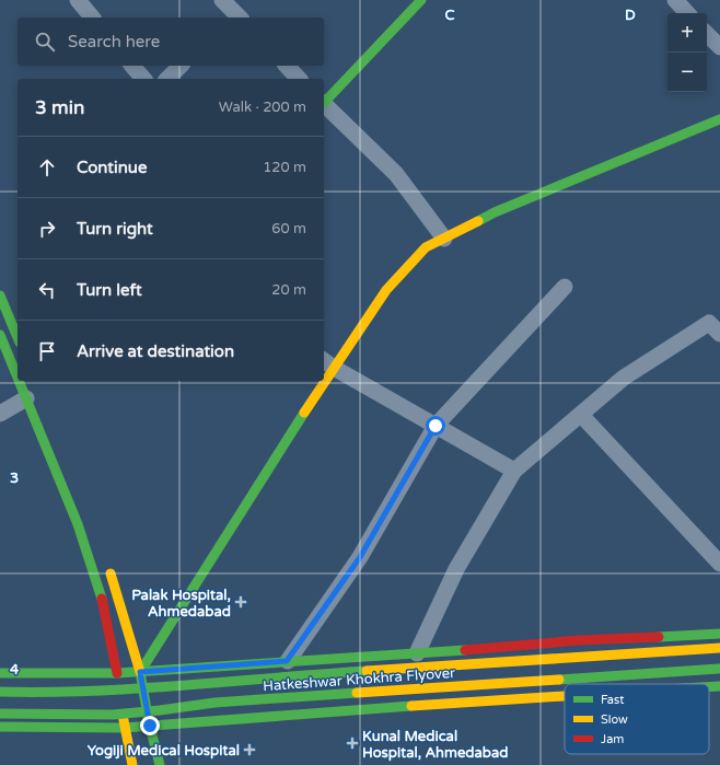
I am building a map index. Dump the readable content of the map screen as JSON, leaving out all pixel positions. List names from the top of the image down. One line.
{"streets":{"street":["Hatkeshwar Khokhra Flyover"]},"places":{"health":["Palak Hospital, Ahmedabad","Kunal Medical Hospital, Ahmedabad","Yogiji Medical Hospital"]},"legend":["Fast","Slow","Jam"],"page":{"map_buttons":["+","−"],"search":"Search here","heading":["3 min","Walk · 200 m"],"list":[["Continue","120 m"],["Turn right","60 m"],["Turn left","20 m"],"Arrive at destination"]},"grid":{"columns":["C","D"],"rows":["3","4"]}}
